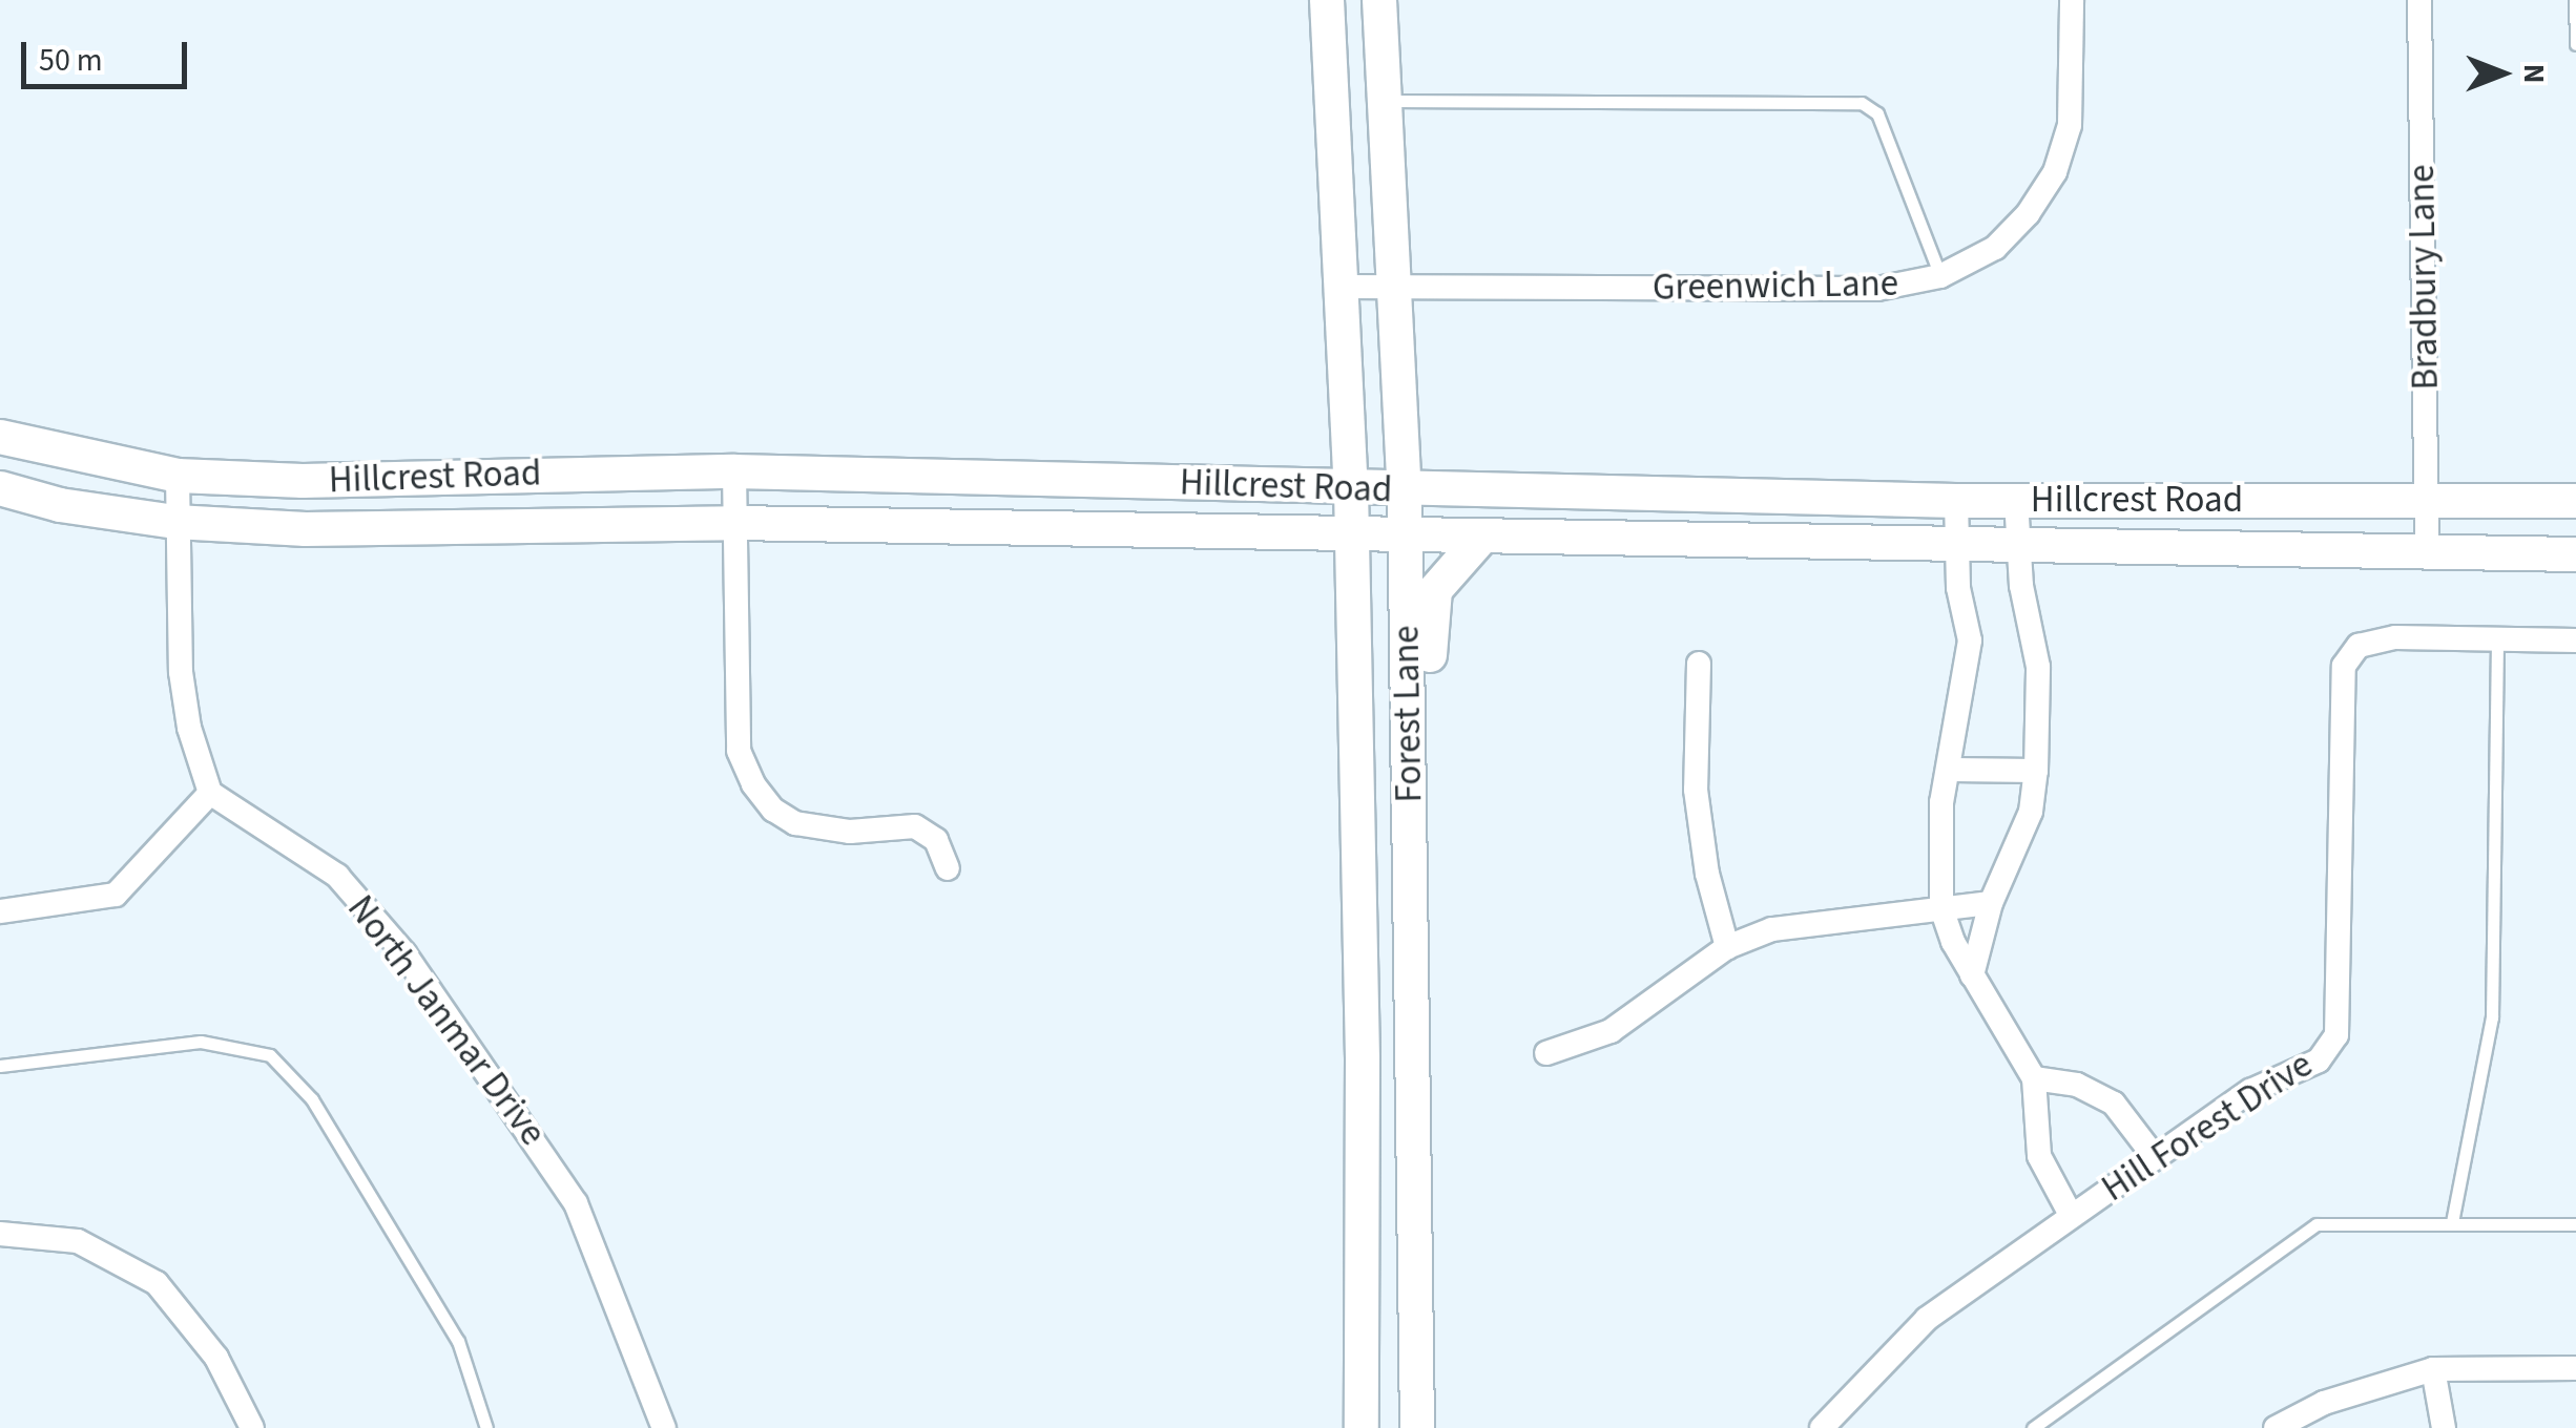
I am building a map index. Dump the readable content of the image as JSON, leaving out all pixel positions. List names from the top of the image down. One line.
{"streets":{"main road":["Hillcrest Road","Forest Lane"],"street":["Bradbury Lane","Greenwich Lane","North Janmar Drive","Hill Forest Drive"]},"crossings":[["Bradbury Lane","Hillcrest Road"],["Greenwich Lane","Forest Lane"],["Hillcrest Road","Forest Lane"]],"scale_bar":"50 m","north":"right"}
